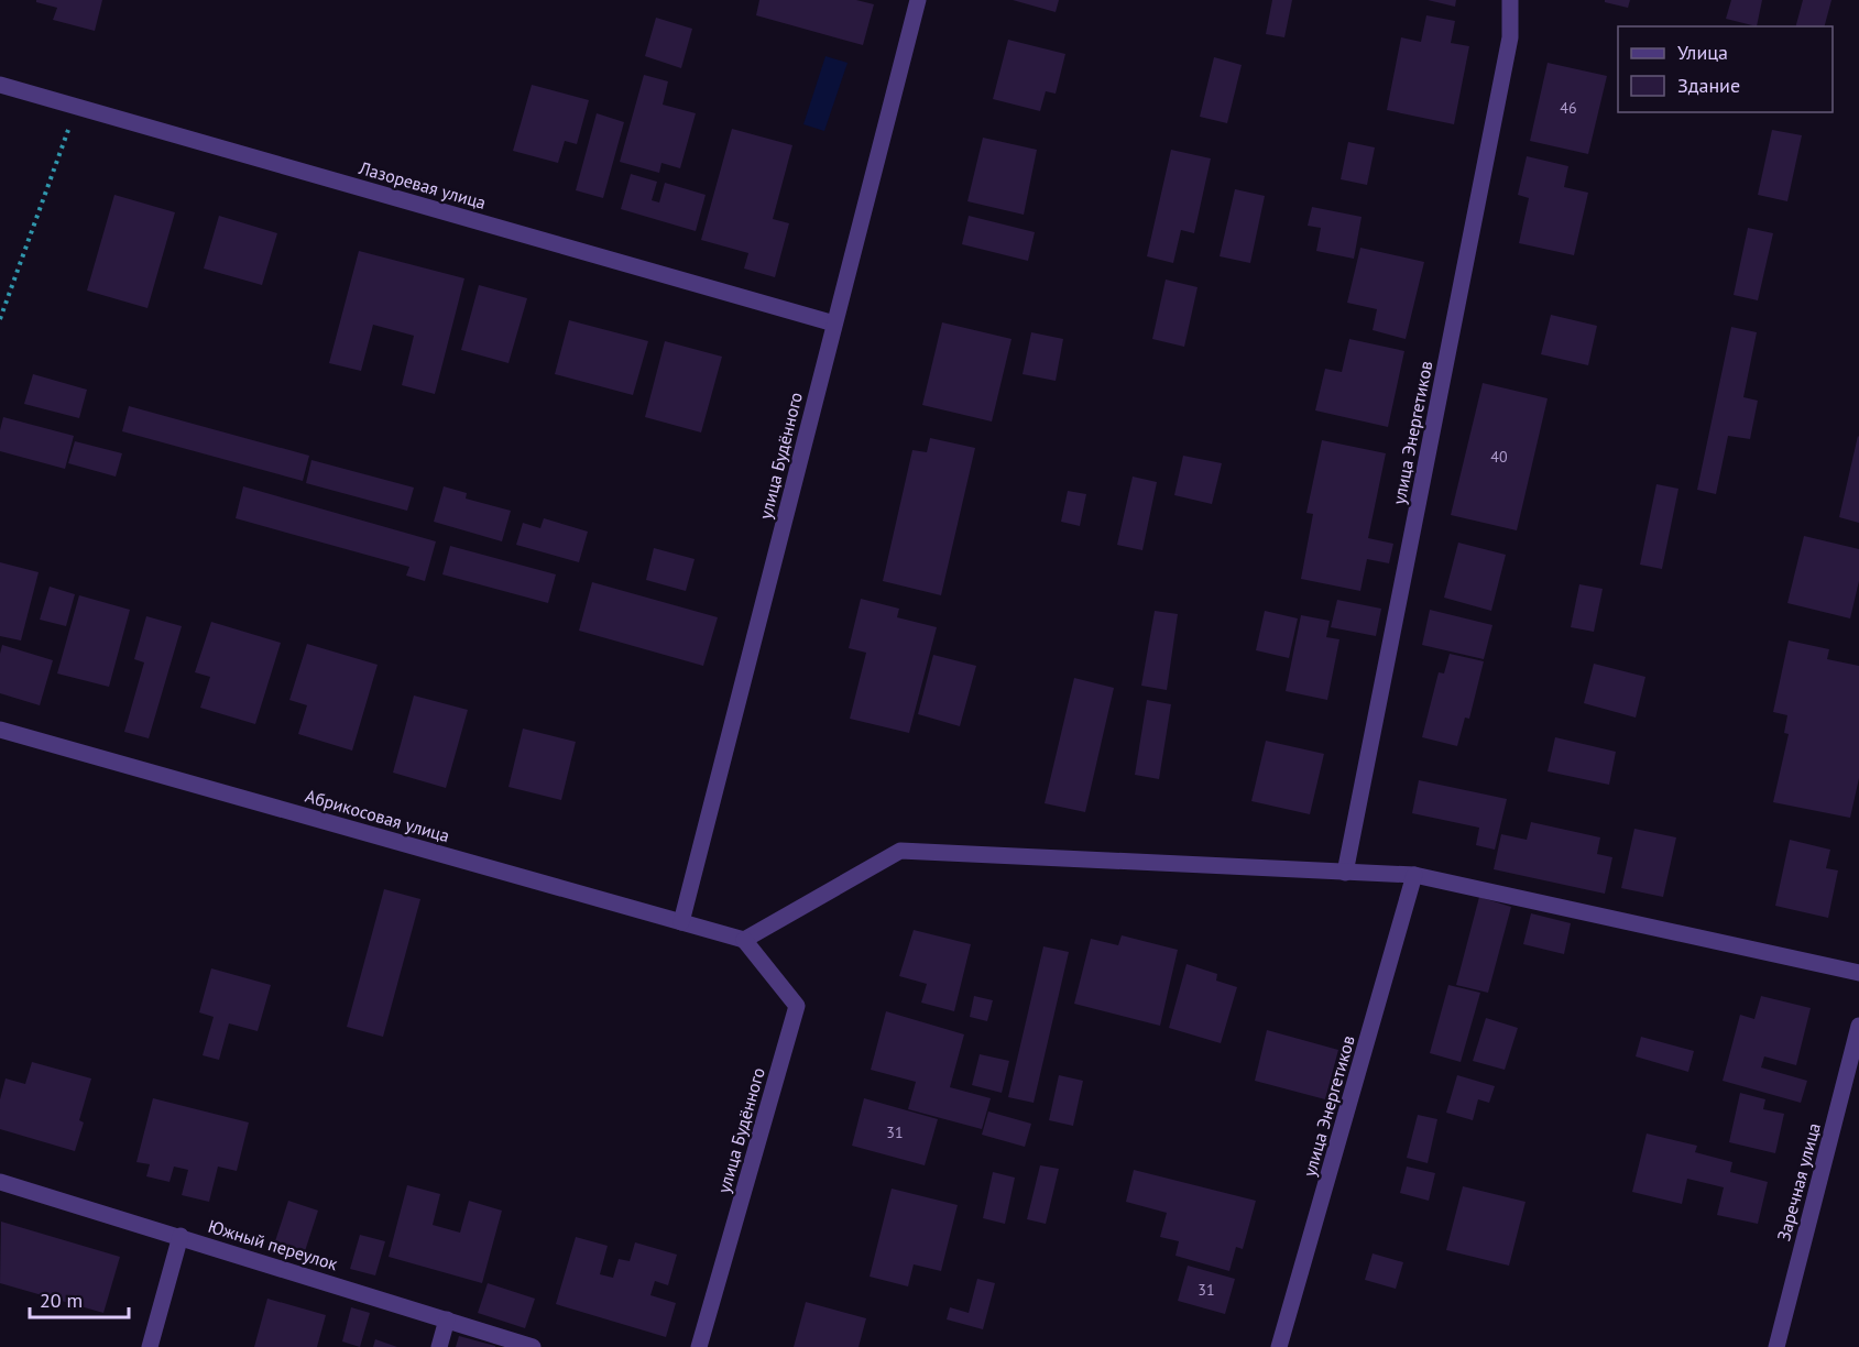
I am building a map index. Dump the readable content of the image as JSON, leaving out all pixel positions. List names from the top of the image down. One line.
{"streets":{"street":["Лазоревая улица","улица Энергетиков","улица Будённого","Абрикосовая улица","Заречная улица","Южный переулок"]},"crossings":[["Лазоревая улица","улица Будённого"],["улица Будённого","Абрикосовая улица"]],"house_numbers":["46","40","31","31"],"legend":["Улица","Здание"],"scale_bar":"20 m"}
